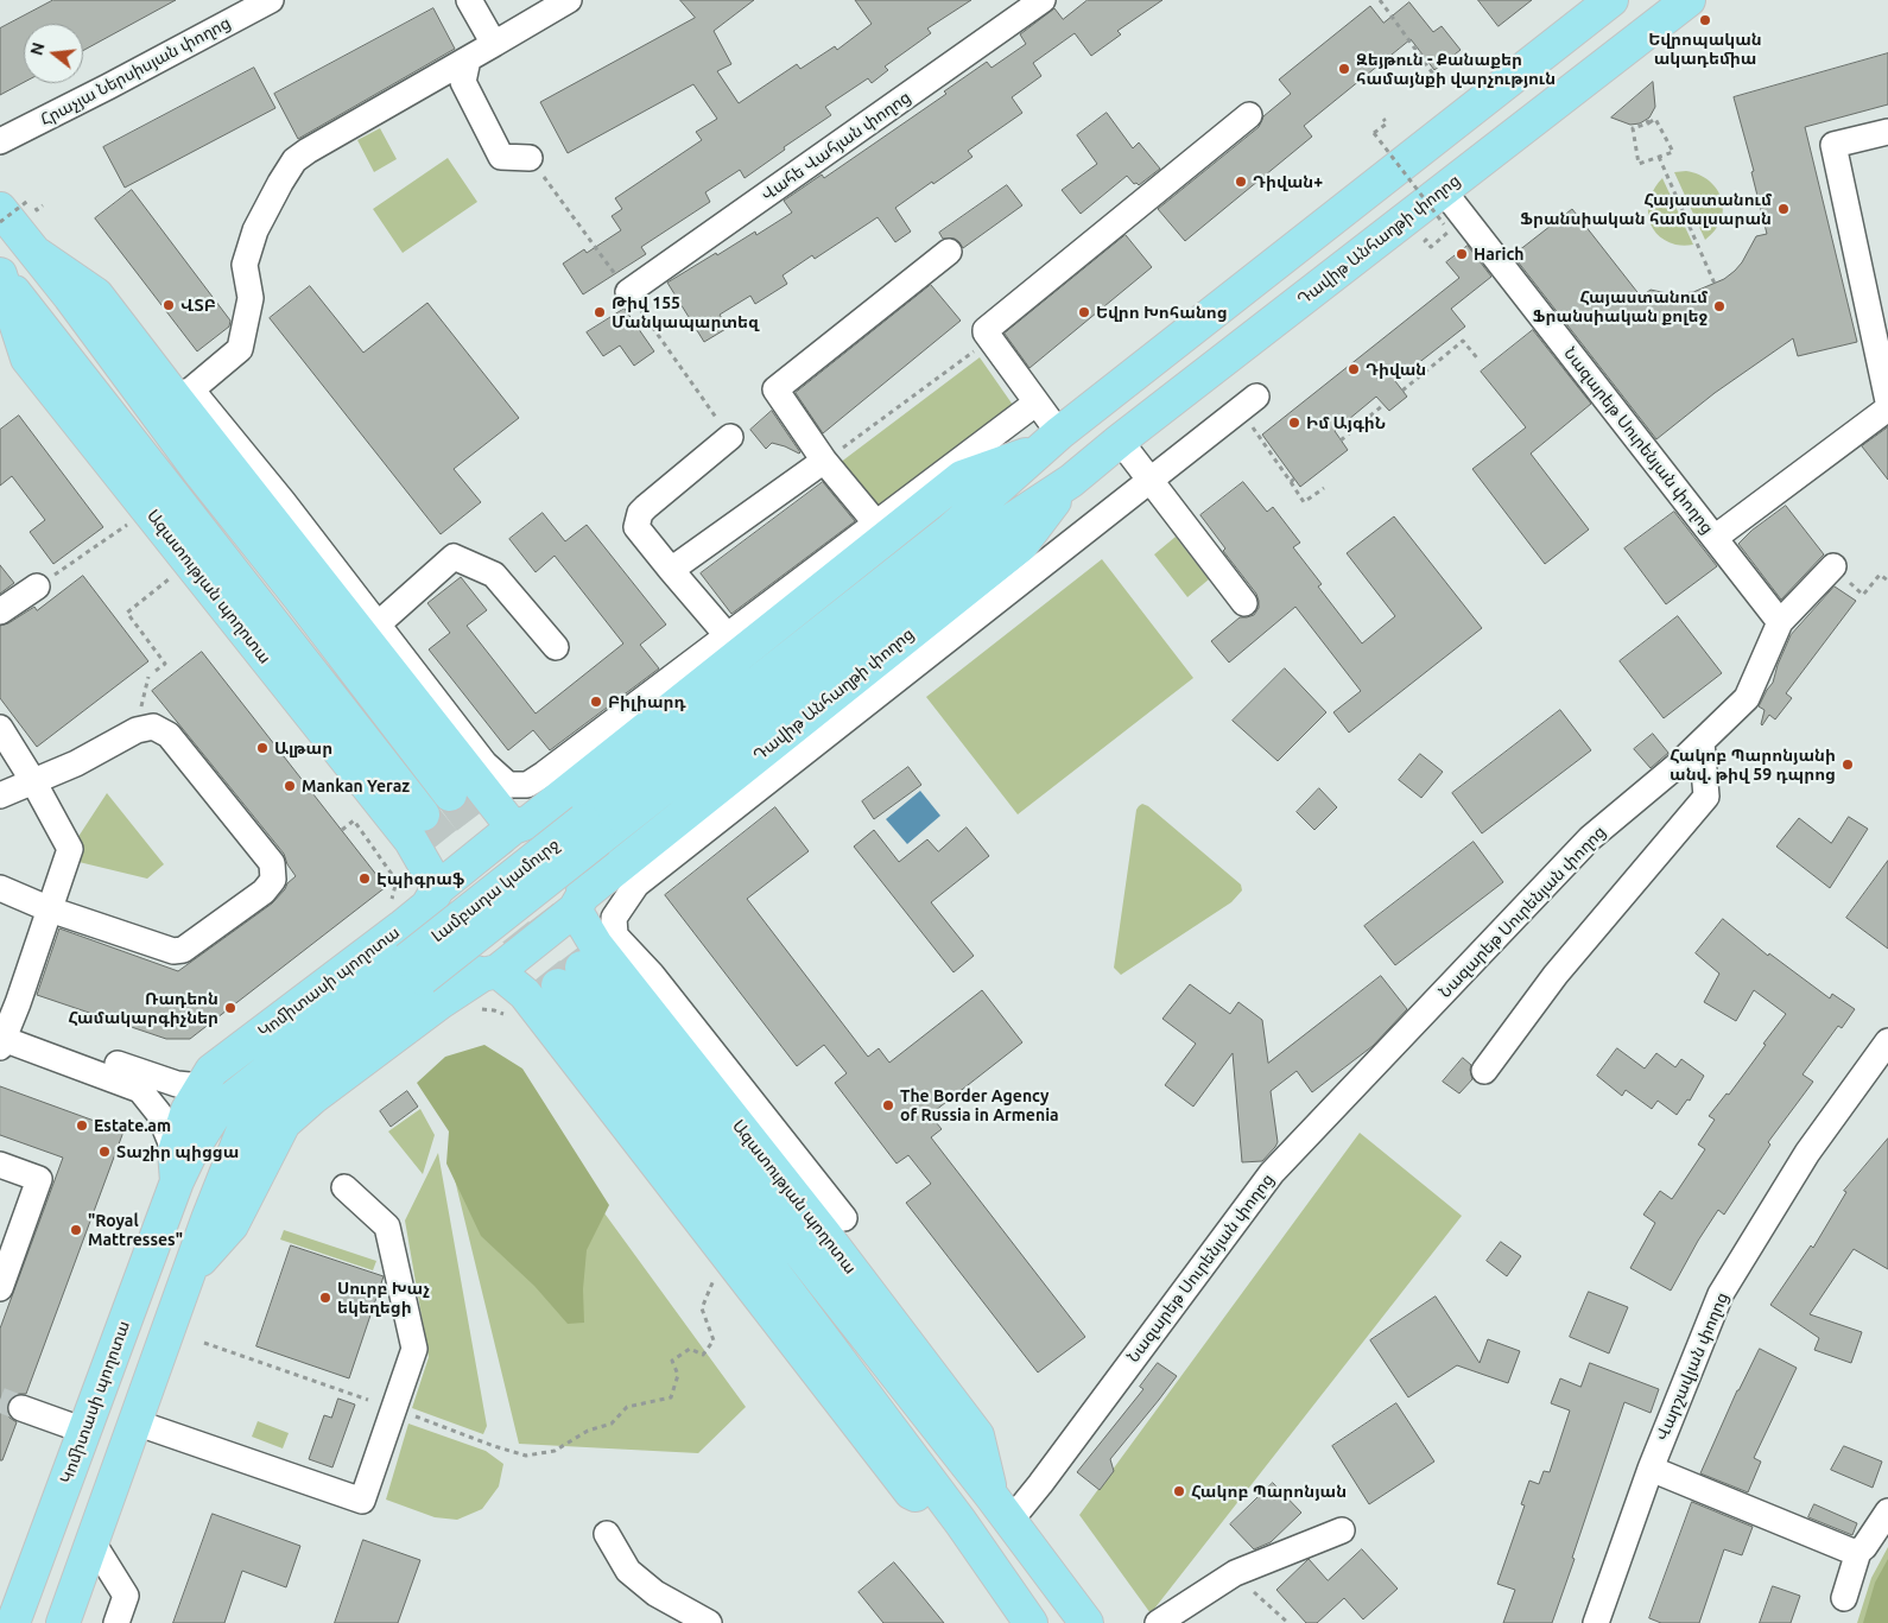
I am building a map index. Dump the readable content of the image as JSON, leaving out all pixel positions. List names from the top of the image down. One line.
{"streets":{"main road":["Դավիթ Անհաղթի փողոց","Ազատության պողոտա","Լամբադա կամուրջ","Կոմիտասի պողոտա"],"street":["Հրաչյա Ներսիսյան փողոց","Վահե Վահյան փողոց","Նազարեթ Սուրենյան փողոց","Վարշավյան փողոց"]},"crossings":[["Դավիթ Անհաղթի փողոց","Նազարեթ Սուրենյան փողոց"],["Դավիթ Անհաղթի փողոց","Ազատության պողոտա"],["Դավիթ Անհաղթի փողոց","Լամբադա կամուրջ"],["Նազարեթ Սուրենյան փողոց","Ազատության պողոտա"],["Ազատության պողոտա","Կոմիտասի պողոտա"],["Լամբադա կամուրջ","Կոմիտասի պողոտա"]],"places":["Եվրոպական ակադեմիա","Զեյթուն - Քանաքեր համայնքի վարչություն","Դիվան+","Հայաստանում Ֆրանսիական համալսարան","Harich","ՎՏԲ","Հայաստանում Ֆրանսիական քոլեջ","Թիվ 155 Մանկապարտեզ","Եվրո Խոհանոց","Դիվան","Իմ ԱյգիՆ","Բիլիարդ","Ալթար","Հակոբ Պարոնյանի անվ. թիվ 59 դպրոց","Mankan Yeraz","Էպիգրաֆ","Ռադեոն Համակարգիչներ","The Border Agency of Russia in Armenia","Estate.am","Տաշիր պիցցա","\"Royal Mattresses\"","Սուրբ Խաչ եկեղեցի","Հակոբ Պարոնյան"],"north":"left"}
